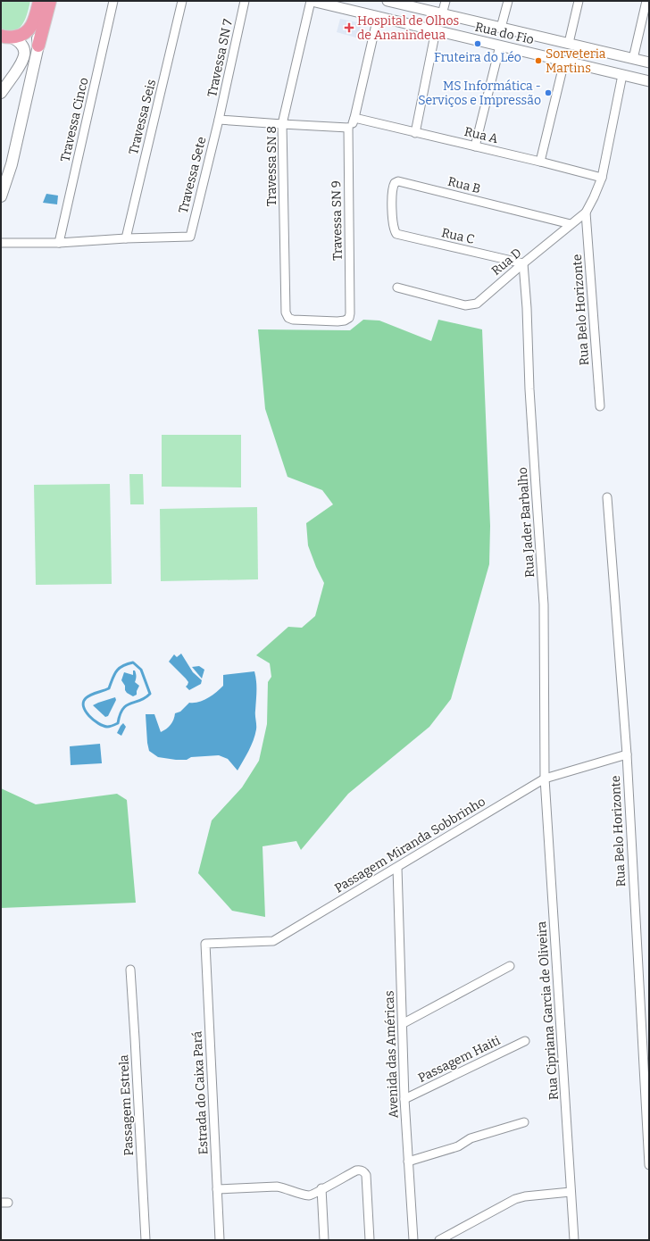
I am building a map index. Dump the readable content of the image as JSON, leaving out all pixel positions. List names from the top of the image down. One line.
{"streets":{"street":["Rua do Fio","Travessa SN 7","Travessa Seis","Travessa Cinco","Rua A","Travessa SN 8","Travessa Sete","Rua B","Travessa SN 9","Rua C","Rua D","Rua Belo Horizonte","Rua Jader Barbalho","Passagem Miranda Sobbrinho","Rua Cipriana Garcia de Oliveira","Avenida das Américas","Passagem Haiti","Estrada do Caixa Pará","Passagem Estrela"]},"crossings":[["Rua do Fio","Travessa SN 8"],["Rua do Fio","Rua D"],["Travessa SN 7","Travessa Sete"],["Travessa Seis","Travessa Sete"],["Rua A","Rua D"],["Travessa SN 8","Travessa SN 9"],["Rua B","Rua C"],["Rua B","Rua D"],["Rua C","Rua D"],["Rua C","Rua Jader Barbalho"],["Rua D","Rua Belo Horizonte"],["Rua D","Rua Jader Barbalho"],["Rua Belo Horizonte","Passagem Miranda Sobbrinho"],["Rua Jader Barbalho","Passagem Miranda Sobbrinho"],["Rua Jader Barbalho","Rua Cipriana Garcia de Oliveira"],["Passagem Miranda Sobbrinho","Rua Cipriana Garcia de Oliveira"],["Passagem Miranda Sobbrinho","Avenida das Américas"],["Passagem Miranda Sobbrinho","Estrada do Caixa Pará"],["Avenida das Américas","Passagem Haiti"]],"places":{"health":["Hospital de Olhos de Ananindeua"],"other":["Fruteira do Léo","Sorveteria Martins","MS Informática - Serviços e Impressão"]}}
